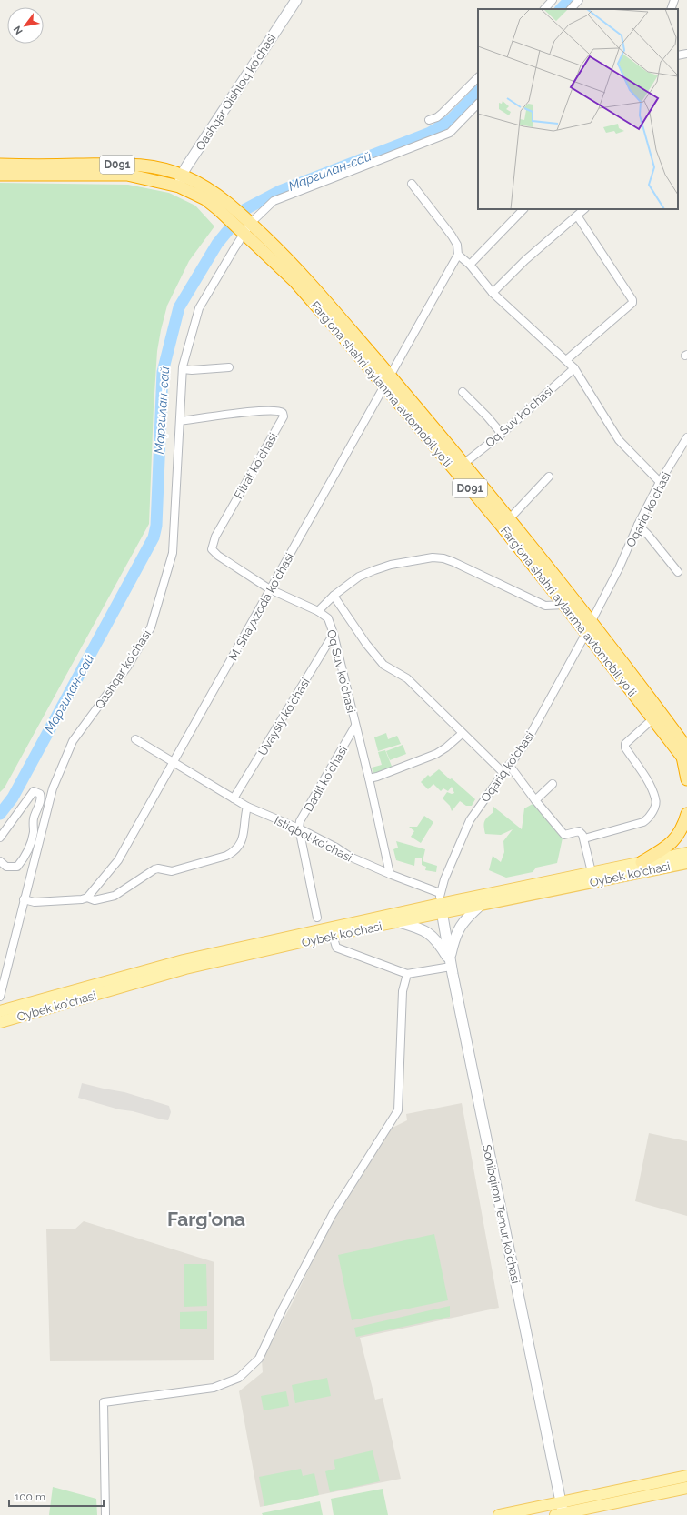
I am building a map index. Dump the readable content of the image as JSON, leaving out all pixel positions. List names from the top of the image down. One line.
{"streets":{"highway":["D091","Fargʻona shahri aylanma avtomobil yoʻli"],"main road":["Qashqar Qishloq koʻchasi","Oybek ko‘chasi","Sohibqiron Temur koʻchasi"],"street":["Oq Suv koʻchasi","Fitrat koʻchasi","Oqariq ko'chasi","M. Shayxzoda koʻchasi","Qashqar koʻchasi","Uvaysiy koʻchasi","Dadil koʻchasi","Istiqbol koʻchasi"]},"crossings":[["Qashqar Qishloq koʻchasi","Fargʻona shahri aylanma avtomobil yoʻli"],["Fargʻona shahri aylanma avtomobil yoʻli","Oq Suv koʻchasi"],["Fargʻona shahri aylanma avtomobil yoʻli","Oqariq ko'chasi"],["Fargʻona shahri aylanma avtomobil yoʻli","M. Shayxzoda koʻchasi"],["Fargʻona shahri aylanma avtomobil yoʻli","Qashqar koʻchasi"],["Oq Suv koʻchasi","Uvaysiy koʻchasi"],["Oq Suv koʻchasi","Dadil koʻchasi"],["Oq Suv koʻchasi","Istiqbol koʻchasi"],["Fitrat koʻchasi","M. Shayxzoda koʻchasi"],["Fitrat koʻchasi","Qashqar koʻchasi"],["Oqariq ko'chasi","Istiqbol koʻchasi"],["Oqariq ko'chasi","Oybek ko‘chasi"],["Oqariq ko'chasi","Sohibqiron Temur koʻchasi"],["M. Shayxzoda koʻchasi","Istiqbol koʻchasi"],["Uvaysiy koʻchasi","Istiqbol koʻchasi"],["Dadil koʻchasi","Istiqbol koʻchasi"],["Istiqbol koʻchasi","Oybek ko‘chasi"],["Istiqbol koʻchasi","Sohibqiron Temur koʻchasi"],["Oybek ko‘chasi","Sohibqiron Temur koʻchasi"]],"districts":["Farg'ona"],"water":["Маргилан-сай"],"scale_bar":"100 m","north":"bottom left"}
